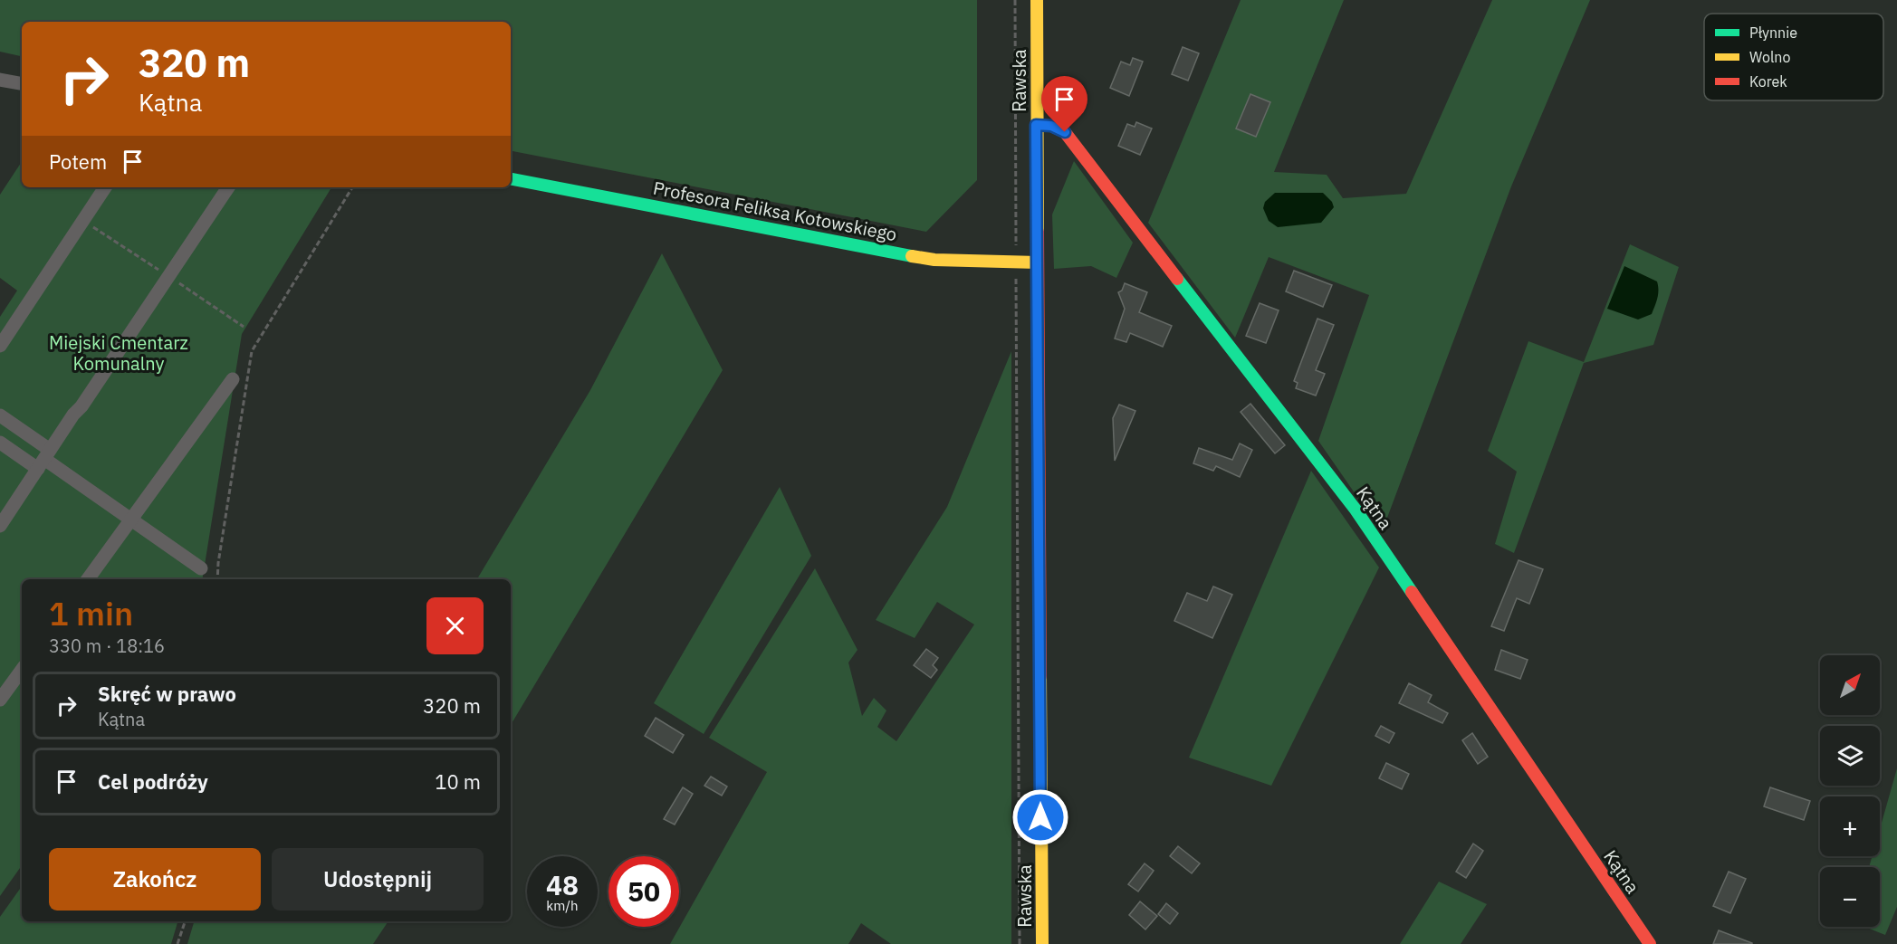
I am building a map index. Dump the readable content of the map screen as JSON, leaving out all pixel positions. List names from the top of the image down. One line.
{"streets":{"street":["Rawska","Profesora Feliksa Kotowskiego","Kątna"]},"crossings":[["Rawska","Profesora Feliksa Kotowskiego"],["Rawska","Kątna"]],"parks":["Miejski Cmentarz Komunalny"],"legend":["Płynnie","Wolno","Korek"],"north":"top right","page":{"turn":["320 m","Kątna"],"then":"Potem","heading":["1 min","330 m · 18:16"],"map_buttons":["+","−"],"list":[{"name":"Skręć w prawo","note":"Kątna","value":"320 m"},{"name":"Cel podróży","value":"10 m"}],"buttons":["Zakończ","Udostępnij"],"speed":"48 km/h","limit":"50"}}
